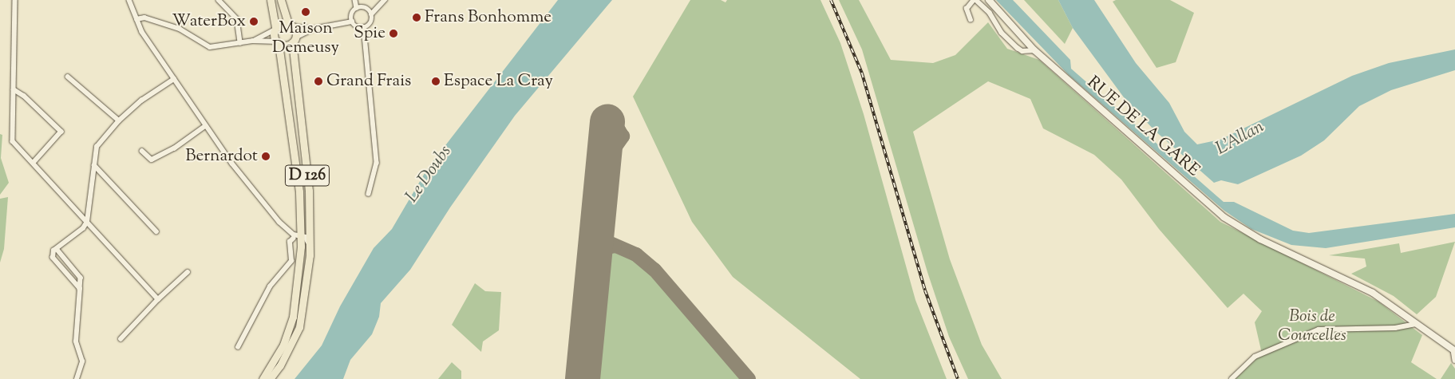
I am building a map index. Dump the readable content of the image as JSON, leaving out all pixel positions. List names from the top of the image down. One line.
{"streets":{"main road":["RUE DE LA GARE","D 126"]},"water":["L'Allan","Le Doubs"],"parks":["Bois de Courcelles"],"places":["Maison Demeusy","Frans Bonhomme","WaterBox","Spie","Grand Frais","Espace La Cray","Bernardot"]}
